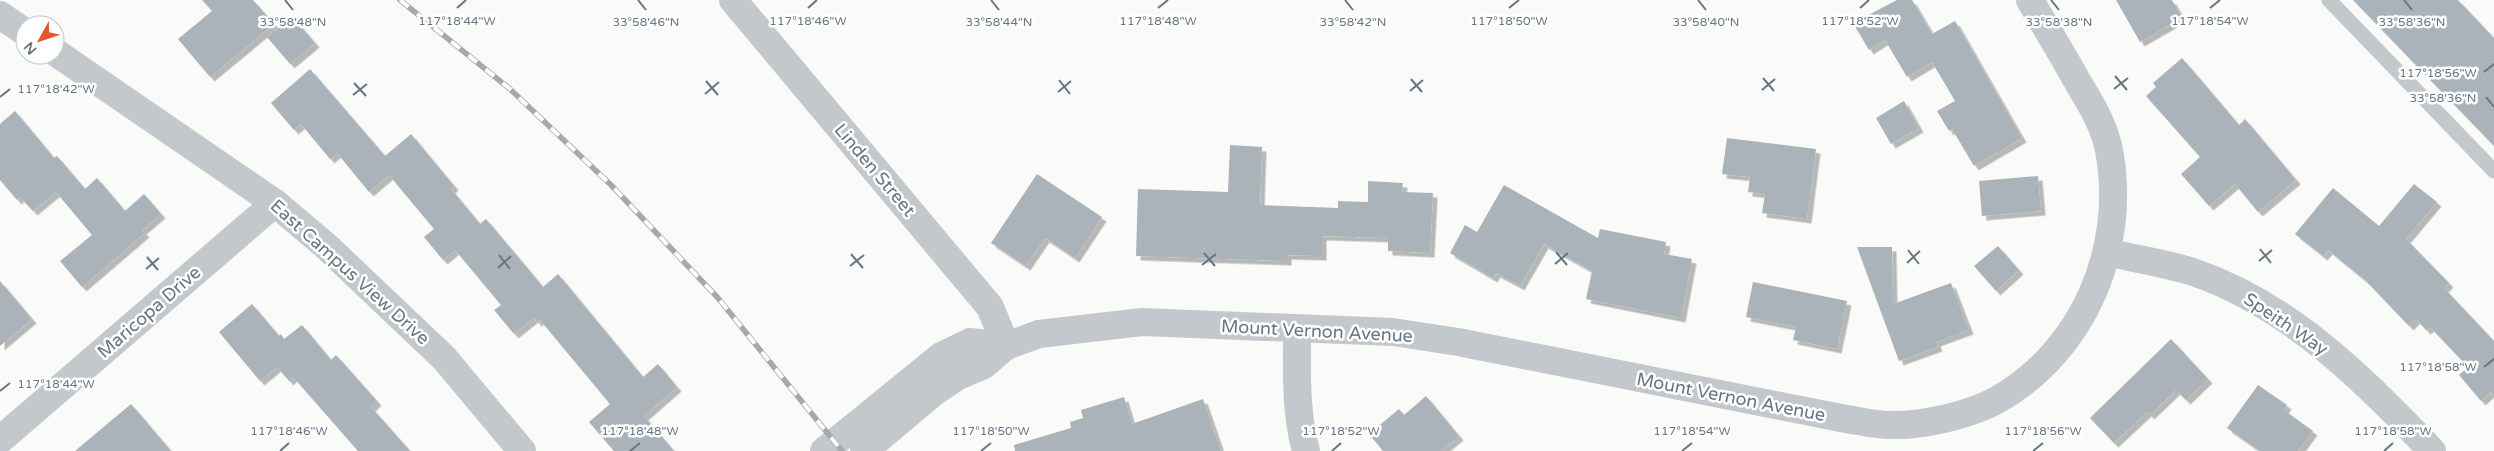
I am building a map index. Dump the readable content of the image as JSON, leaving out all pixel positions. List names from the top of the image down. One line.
{"streets":{"street":["Linden Street","East Campus View Drive","Maricopa Drive","Speith Way","Mount Vernon Avenue"]},"crossings":[["Linden Street","Mount Vernon Avenue"],["East Campus View Drive","Maricopa Drive"],["Speith Way","Mount Vernon Avenue"]],"north":"bottom left","coordinates":["117°18'44\"W","117°18'46\"W","117°18'48\"W","117°18'50\"W","117°18'52\"W","117°18'54\"W","33°58'36\"N","33°58'44\"N","33°58'48\"N","33°58'46\"N","33°58'42\"N","33°58'40\"N","33°58'38\"N","117°18'56\"W","117°18'42\"W","117°18'58\"W"]}
